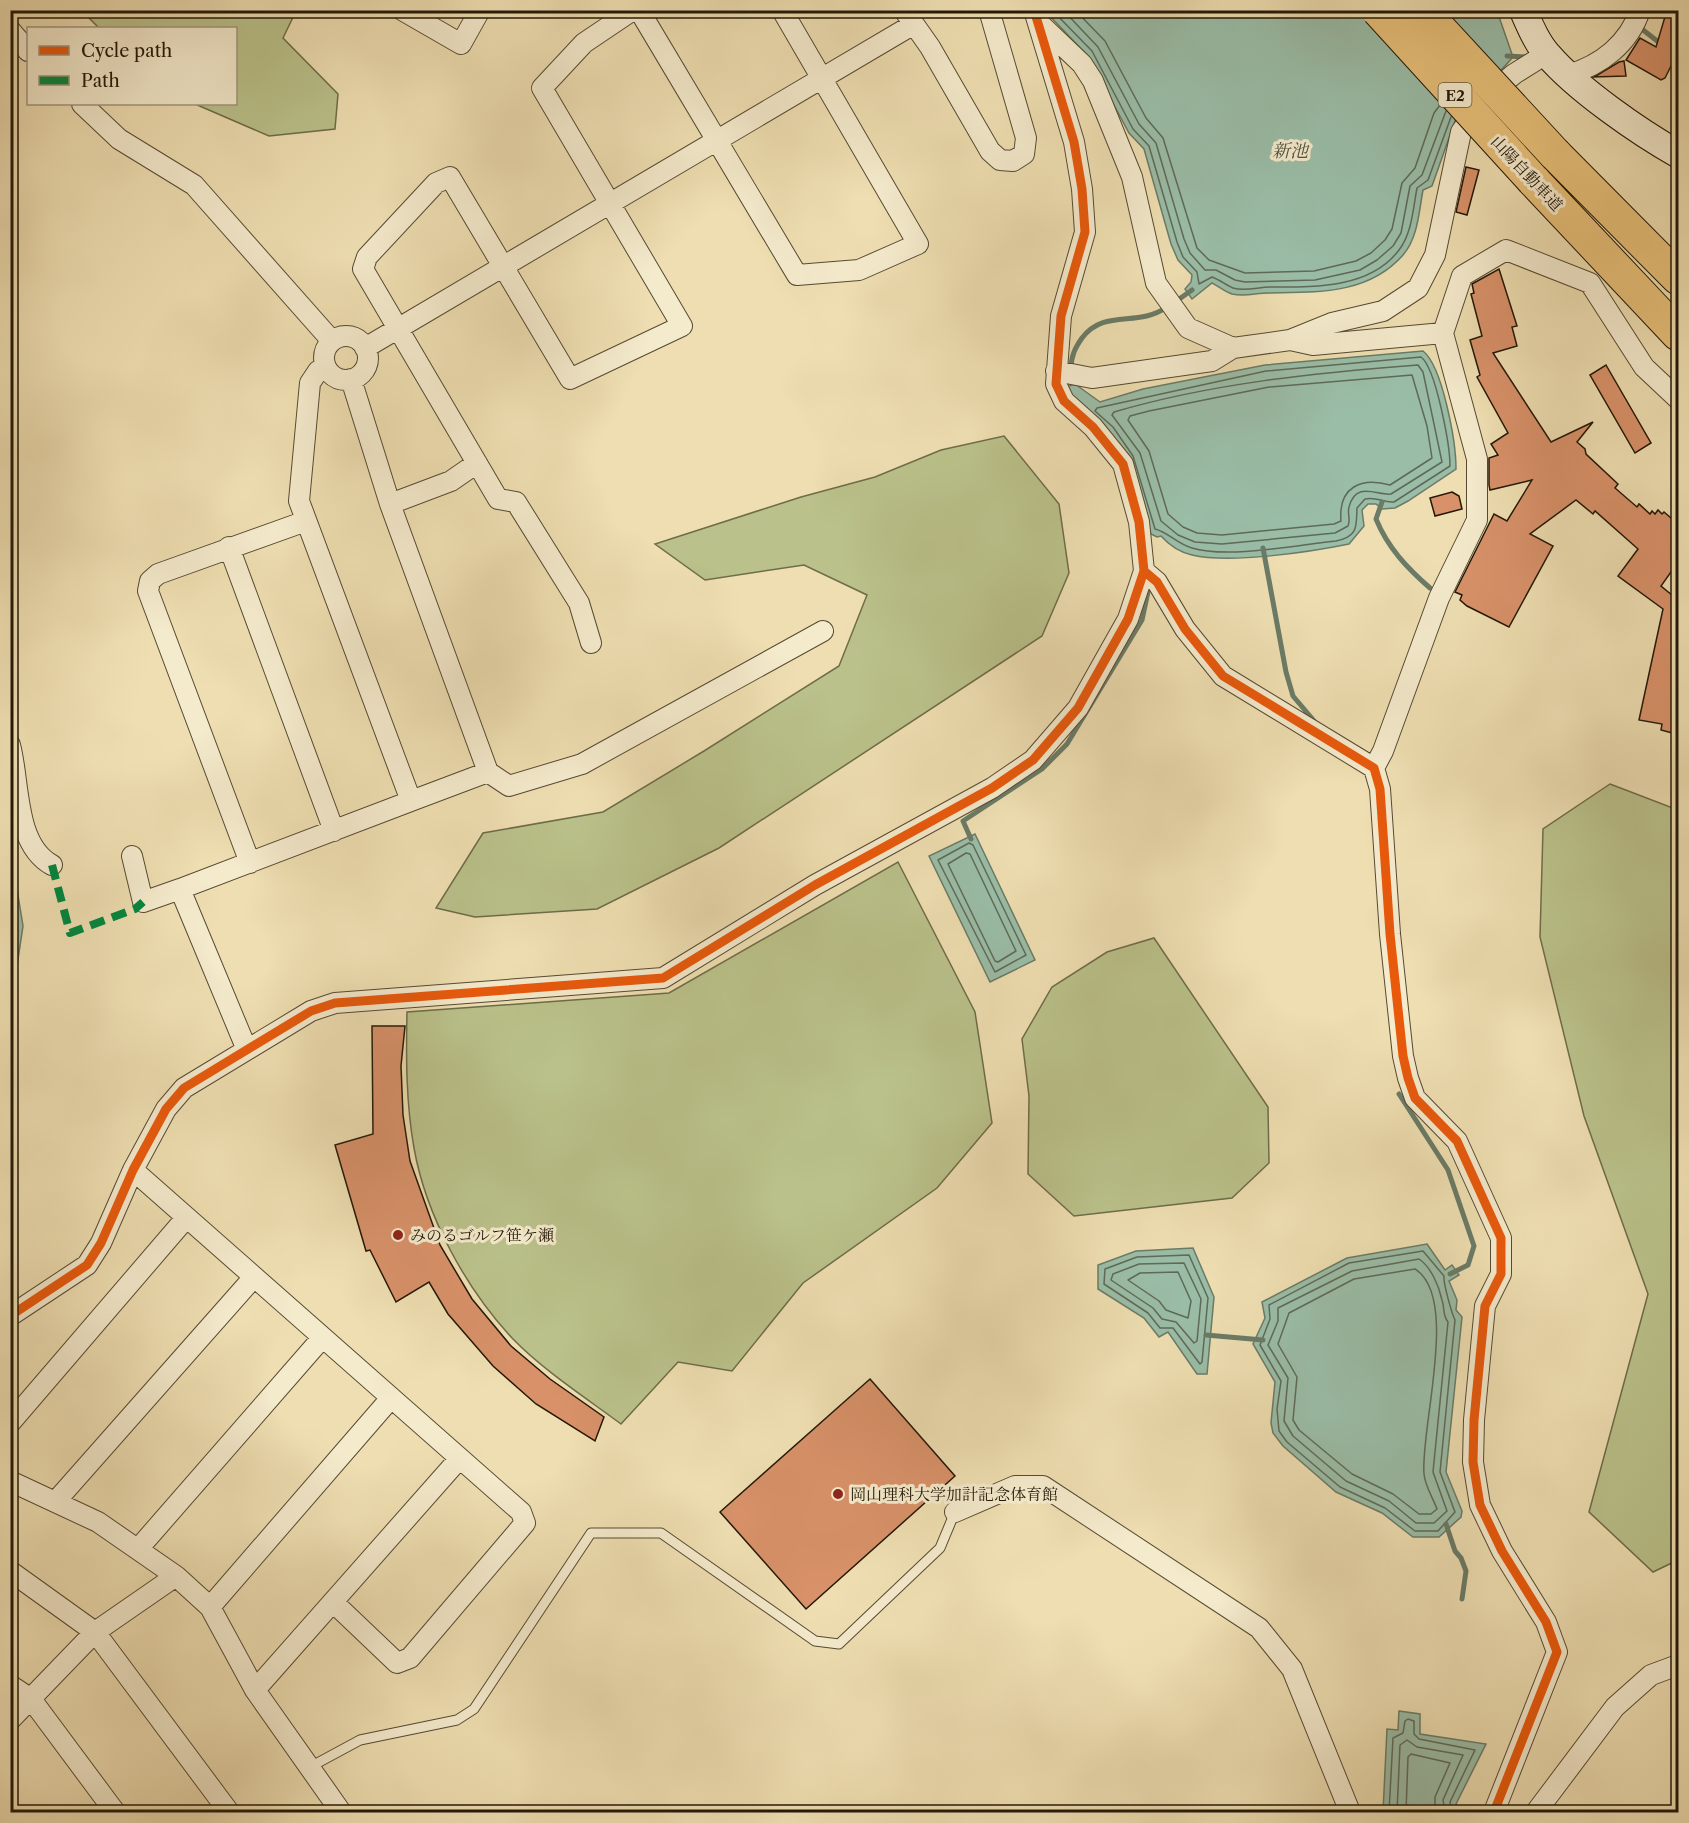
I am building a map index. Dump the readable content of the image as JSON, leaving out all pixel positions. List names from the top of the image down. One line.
{"streets":{"highway":["E2","山陽自動車道"]},"water":["新池"],"places":["みのるゴルフ笹ケ瀬","岡山理科大学加計記念体育館"],"legend":["Cycle path","Path"]}
